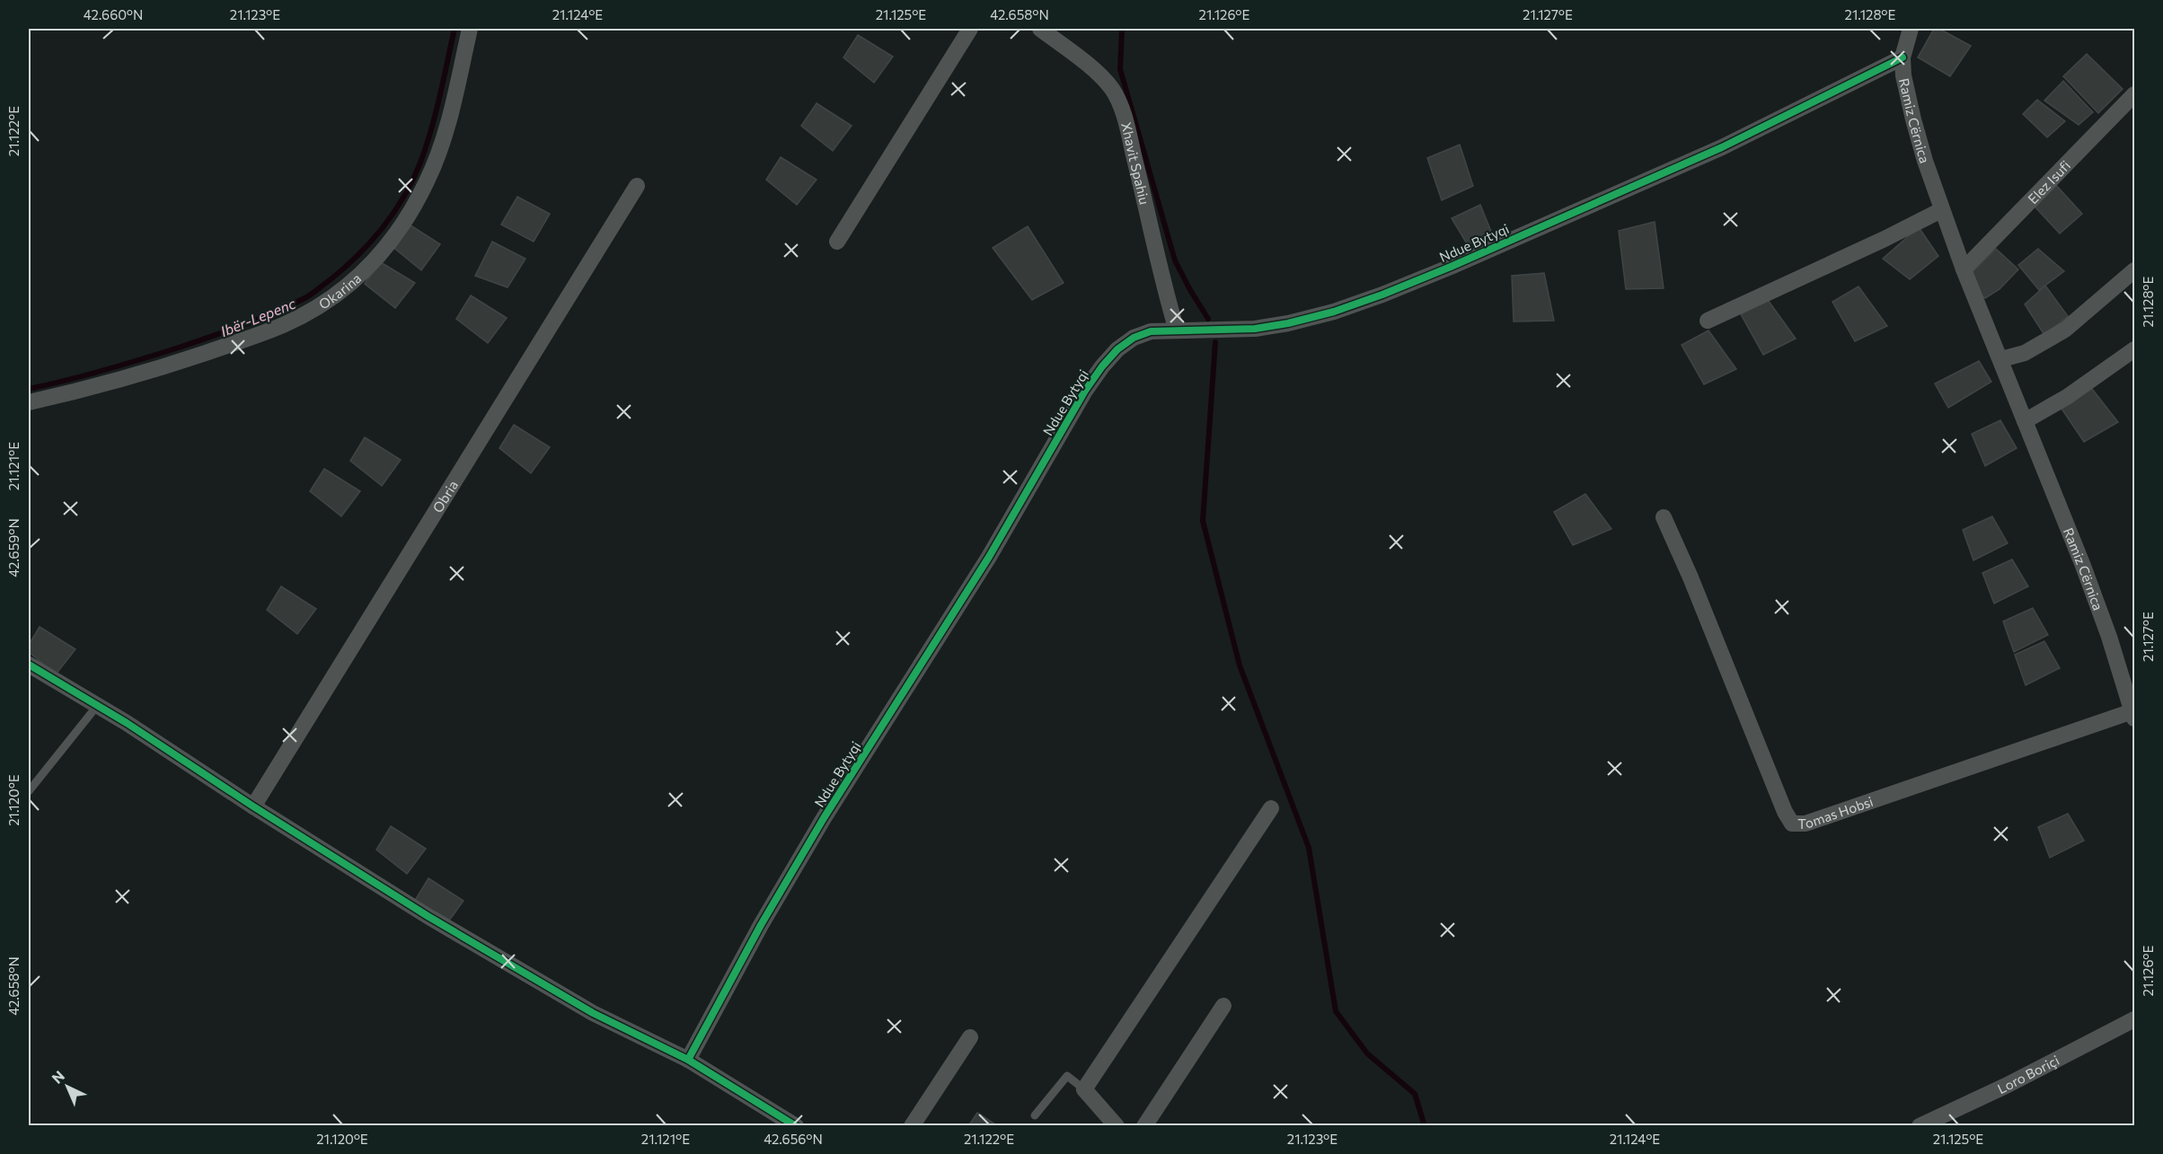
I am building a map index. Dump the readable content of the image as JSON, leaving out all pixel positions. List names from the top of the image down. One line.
{"streets":{"street":["Ramiz Cërnica","Xhavit Spahiu","Elez Isufi","Ndue Bytyqi","Okarina","Obria","Tomas Hobsi","Loro Boriçi"]},"crossings":[["Ramiz Cërnica","Elez Isufi"],["Ramiz Cërnica","Ndue Bytyqi"],["Ramiz Cërnica","Tomas Hobsi"],["Xhavit Spahiu","Ndue Bytyqi"]],"water":["Ibër-Lepenc"],"north":"top left","coordinates":["42.660°N","21.123°E","21.124°E","21.125°E","42.658°N","21.126°E","21.127°E","21.128°E","21.122°E","21.121°E","42.659°N","21.120°E","42.656°N"]}
